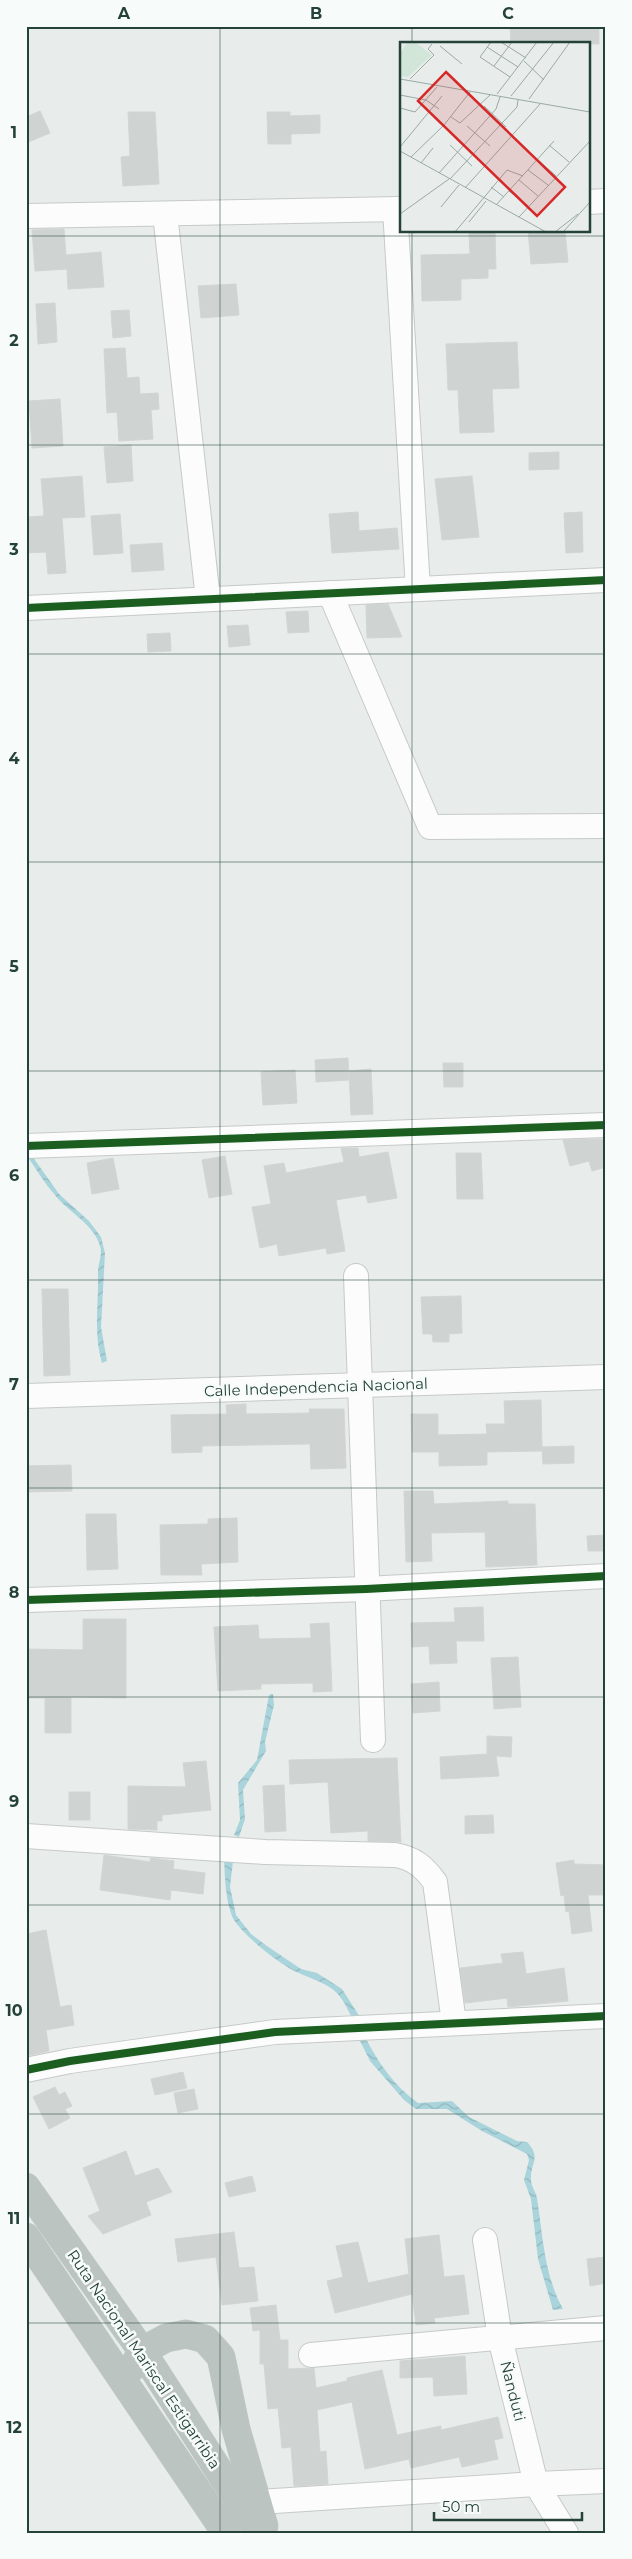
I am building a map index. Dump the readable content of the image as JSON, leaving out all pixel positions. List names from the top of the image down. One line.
{"streets":{"highway":["Ruta Nacional Mariscal Estigarribia"],"street":["Calle Independencia Nacional","Ñanduti"]},"scale_bar":"50 m","grid":{"columns":["A","B","C"],"rows":["1","2","3","4","5","6","7","8","9","10","11","12"]}}
